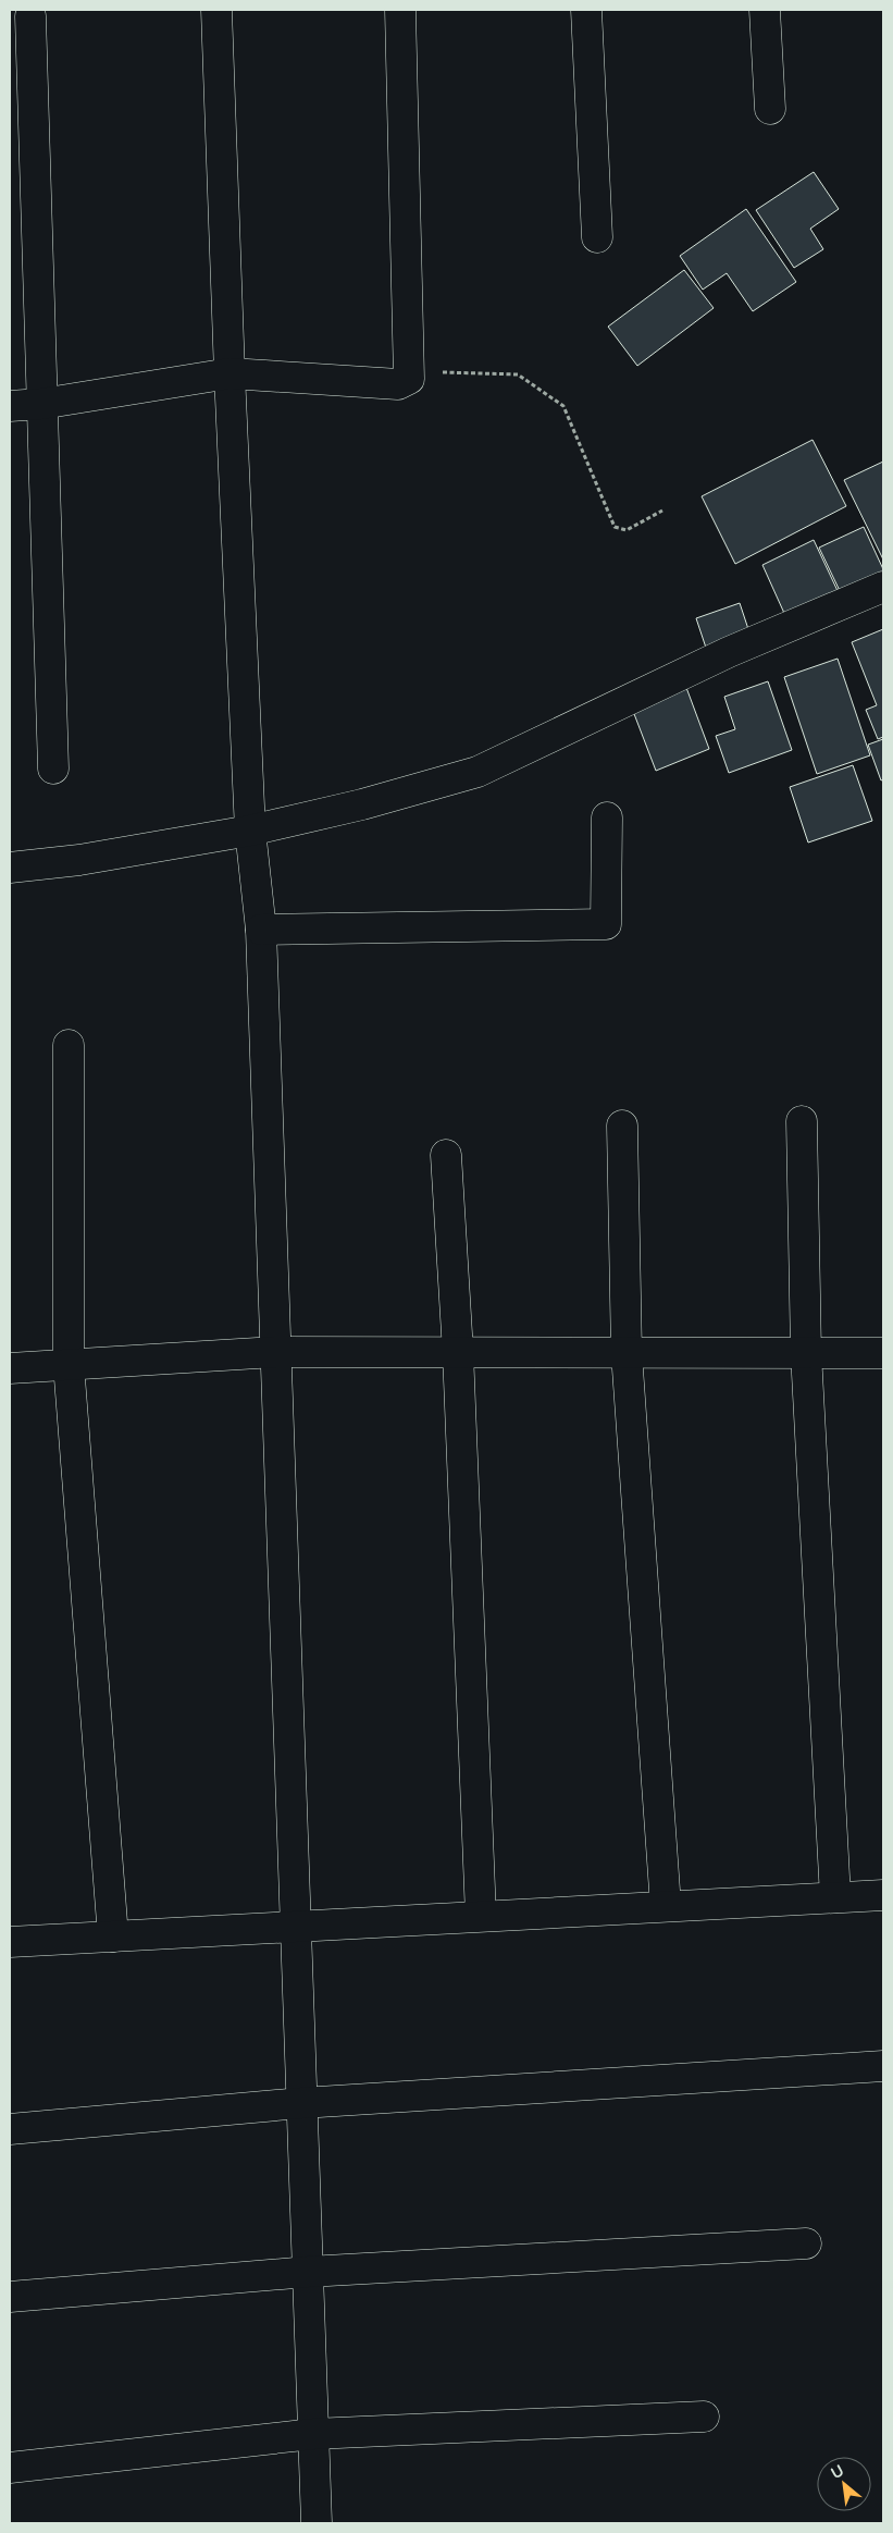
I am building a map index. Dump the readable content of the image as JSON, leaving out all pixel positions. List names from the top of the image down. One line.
{"north":"top left"}
